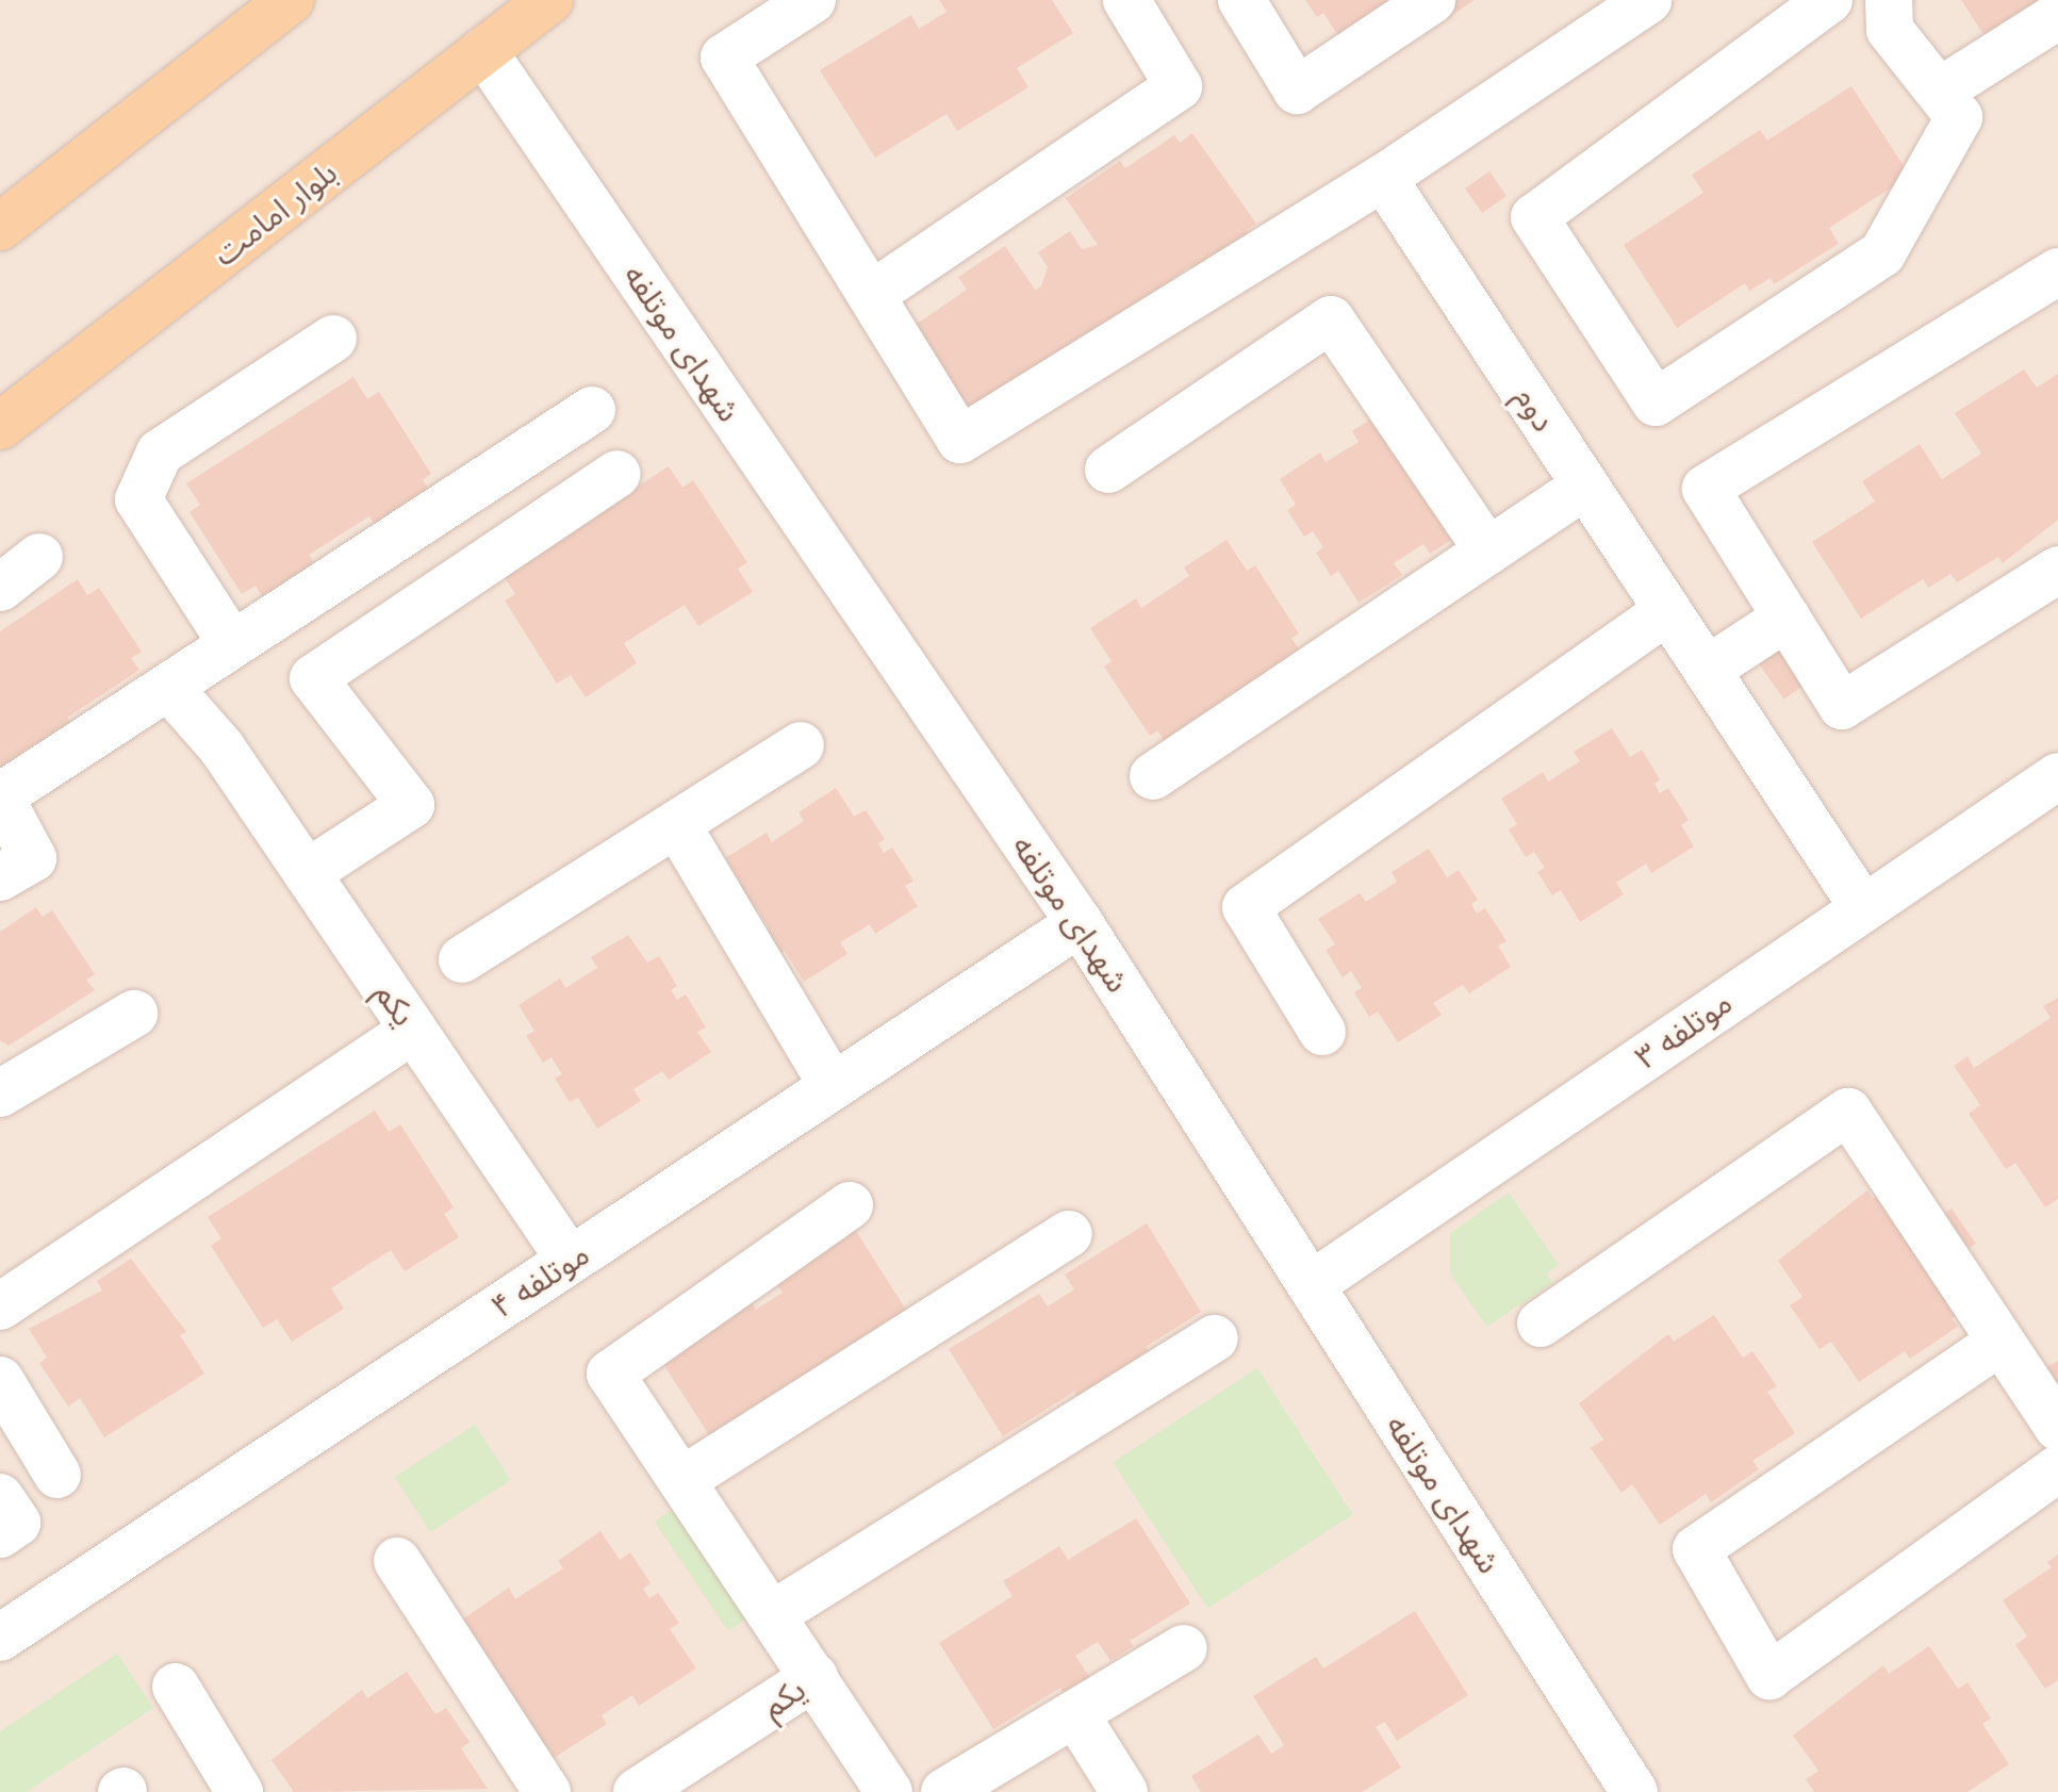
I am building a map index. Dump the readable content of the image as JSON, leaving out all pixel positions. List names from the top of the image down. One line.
{"streets":{"main road":["بلوار امامت"],"street":["شهدای موتلفه","دوم","یکم","موتلفه ۳","موتلفه ۴"]},"crossings":[["بلوار امامت","شهدای موتلفه"],["شهدای موتلفه","موتلفه ۳"],["شهدای موتلفه","موتلفه ۴"],["دوم","موتلفه ۳"],["یکم","موتلفه ۴"]]}
